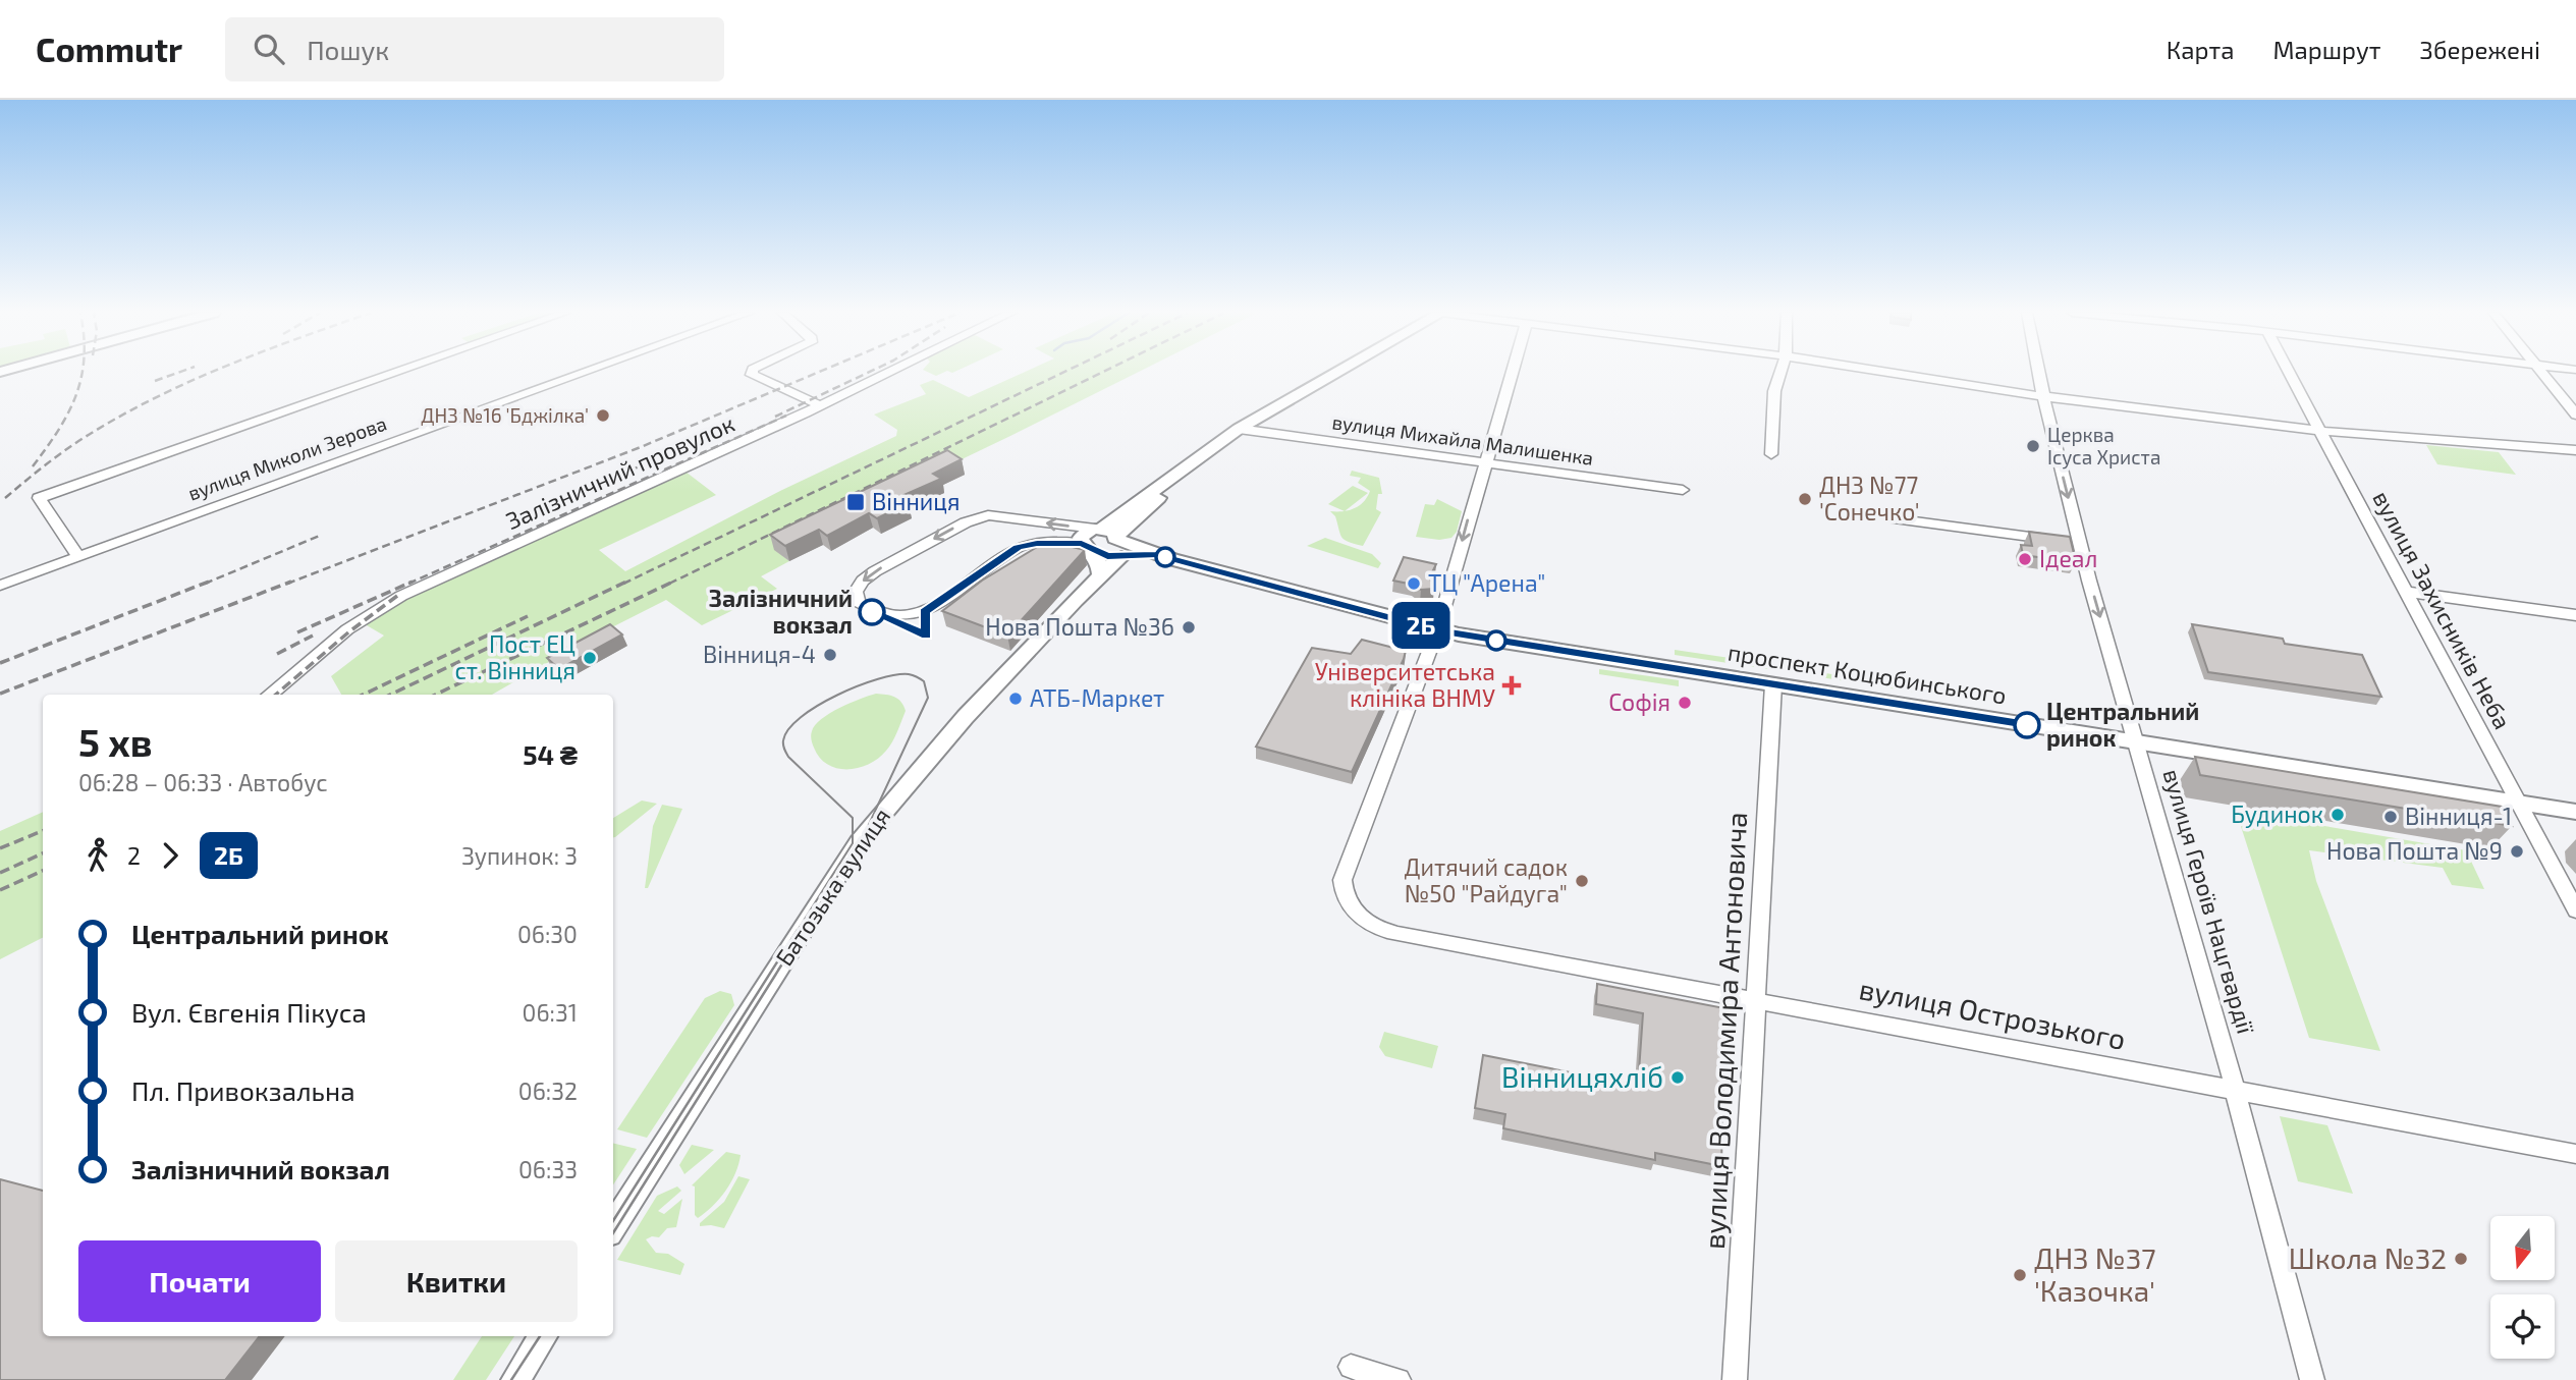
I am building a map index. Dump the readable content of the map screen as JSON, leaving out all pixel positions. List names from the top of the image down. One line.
{"streets":{"main road":["проспект Коцюбинського","Батозька вулиця"],"street":["вулиця Михайла Малишенка","вулиця Миколи Зерова","Залізничний провулок","вулиця Захисників Неба","вулиця Героїв Нацгвардії","вулиця Острозького","вулиця Володимира Антоновича"]},"crossings":[["вулиця Михайла Малишенка","вулиця Острозького"],["вулиця Захисників Неба","проспект Коцюбинського"],["проспект Коцюбинського","вулиця Героїв Нацгвардії"],["проспект Коцюбинського","вулиця Острозького"],["проспект Коцюбинського","вулиця Володимира Антоновича"],["вулиця Героїв Нацгвардії","вулиця Острозького"],["вулиця Острозького","вулиця Володимира Антоновича"]],"places":{"other":["ДНЗ №16 'Бджілка'","Церква Ісуса Христа","ДНЗ №77 'Сонечко'","Ідеал","ТЦ \"Арена\"","Залізничний вокзал","Нова Пошта №36","Вінниця-4","Пост ЕЦ ст. Вінниця","АТБ-Маркет","Софія","Центральний ринок","Будинок","Вінниця-1","Нова Пошта №9","Дитячий садок №50 \"Райдуга\"","Вінницяхліб","Школа №32","ДНЗ №37 'Казочка'"],"transit":["Вінниця"],"health":["Університетська клініка ВНМУ"]},"lines":["bus line 2Б"],"north":"bottom","page":{"header":"Commutr","search":"Пошук","nav":["Карта","Маршрут","Збережені"],"on_map":"2Б","heading":["5 хв","06:28 – 06:33 · Автобус","54 ₴"],"legs":["2","2Б","Зупинок: 3"],"list":[{"name":"Центральний ринок","value":"06:30"},{"name":"Вул. Євгенія Пікуса","value":"06:31"},{"name":"Пл. Привокзальна","value":"06:32"},{"name":"Залізничний вокзал","value":"06:33"}],"buttons":["Почати","Квитки"]}}
